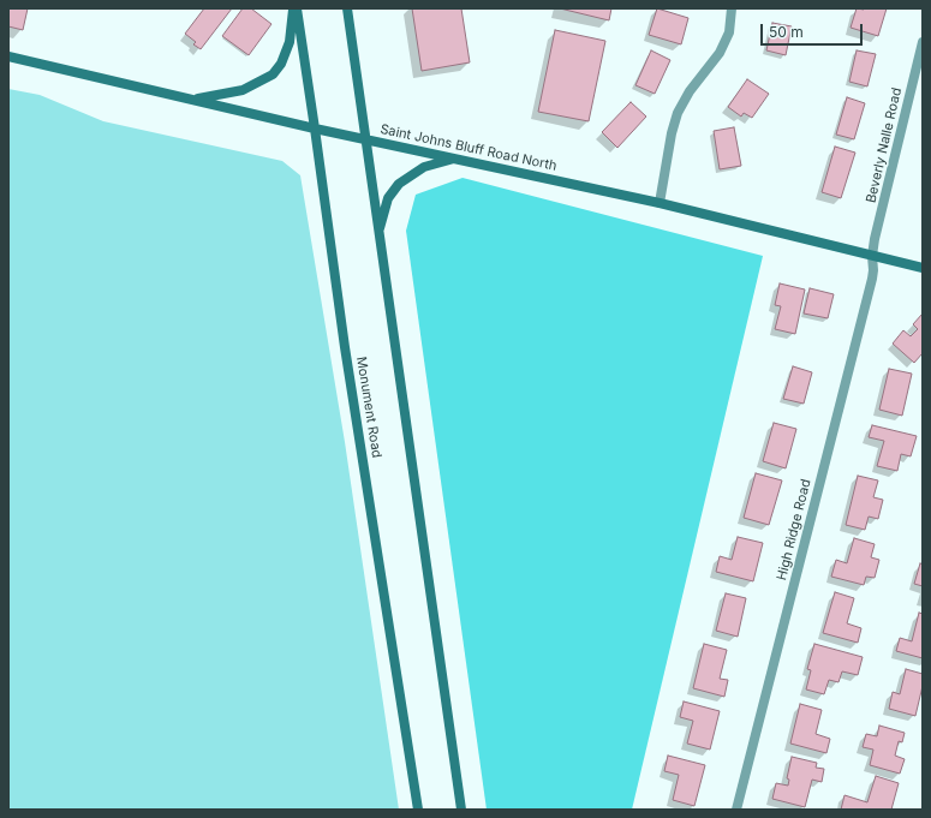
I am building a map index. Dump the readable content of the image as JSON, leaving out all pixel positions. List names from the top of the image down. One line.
{"streets":{"main road":["Saint Johns Bluff Road North","Monument Road"],"street":["Beverly Nalle Road","High Ridge Road"]},"crossings":[["Beverly Nalle Road","Saint Johns Bluff Road North"],["Beverly Nalle Road","High Ridge Road"],["Saint Johns Bluff Road North","Monument Road"],["Saint Johns Bluff Road North","High Ridge Road"]],"scale_bar":"50 m"}
